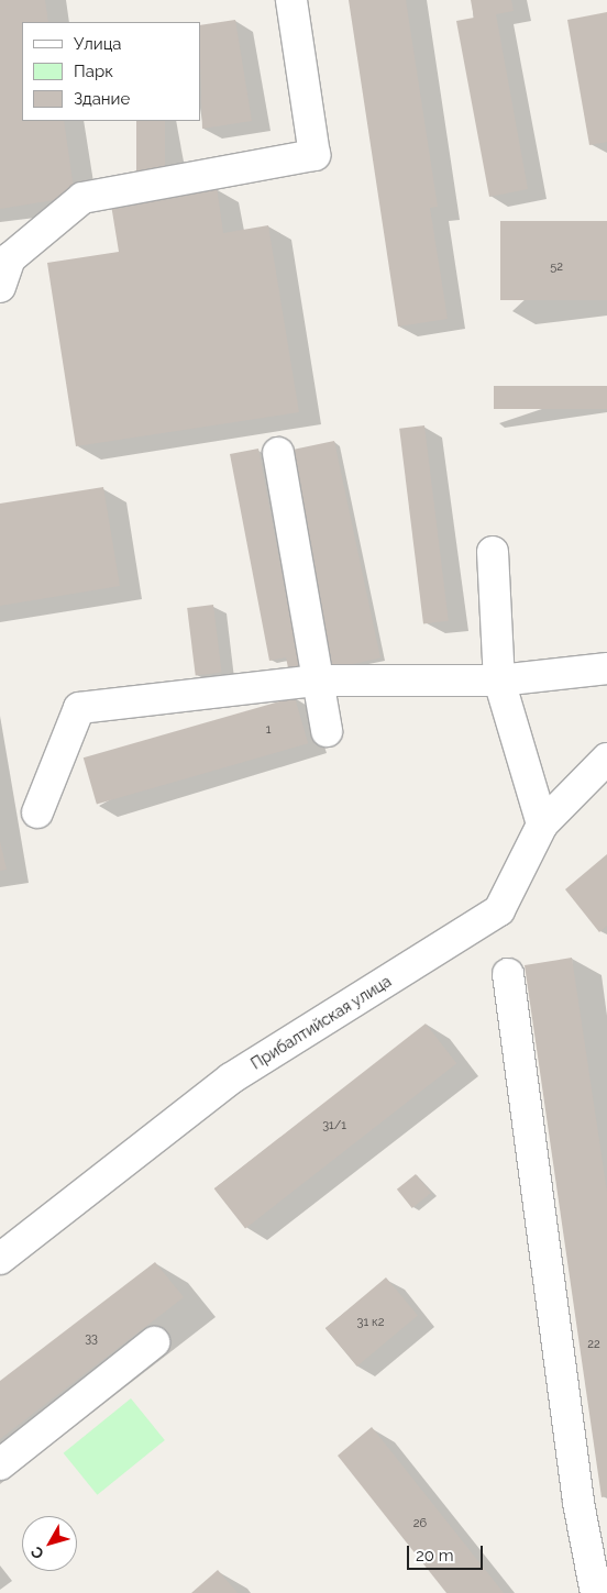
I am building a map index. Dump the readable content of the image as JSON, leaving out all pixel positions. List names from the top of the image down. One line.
{"streets":{"street":["Прибалтийская улица"]},"house_numbers":["52","1","31/1","31 к2","33","22","26"],"legend":["Улица","Парк","Здание"],"scale_bar":"20 m","north":"bottom left"}
